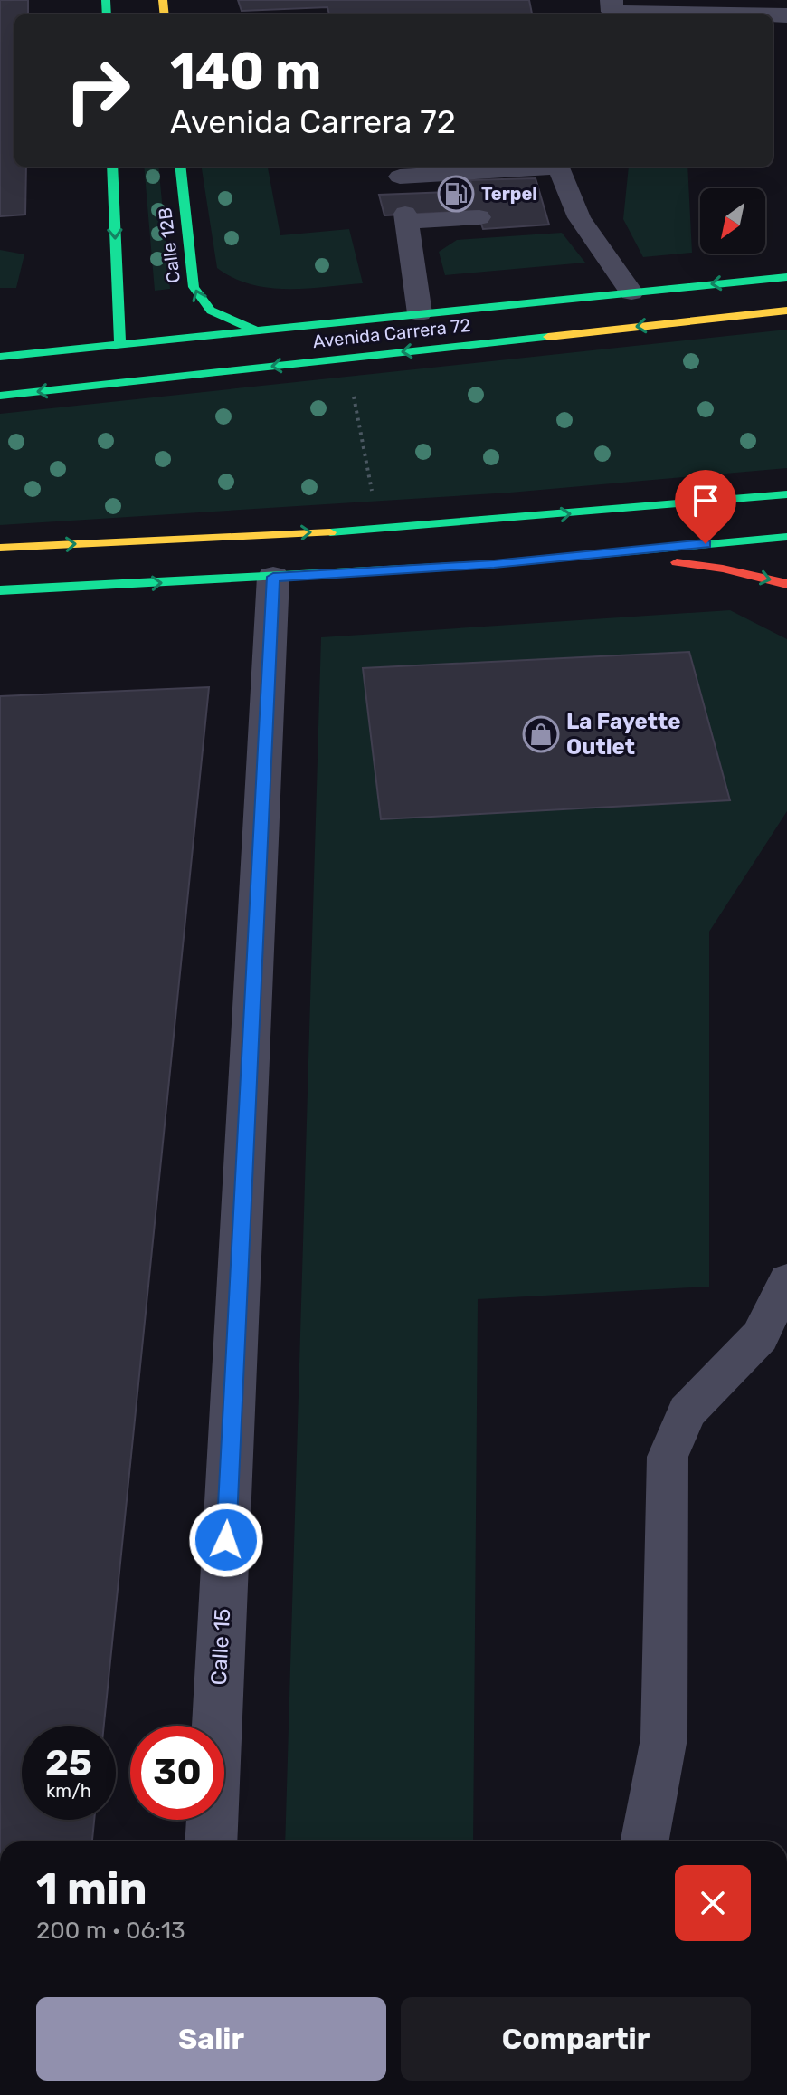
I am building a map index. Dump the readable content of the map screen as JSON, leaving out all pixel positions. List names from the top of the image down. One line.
{"streets":{"main road":["Calle 12B","Avenida Carrera 72"],"street":["Calle 15"]},"crossings":[["Calle 12B","Avenida Carrera 72"]],"places":{"fuel station":["Terpel"],"shop":["La Fayette Outlet"]},"north":"bottom left","page":{"turn":["140 m","Avenida Carrera 72"],"speed":"25 km/h","limit":"30","heading":["1 min","200 m · 06:13"],"buttons":["Salir","Compartir"]}}
